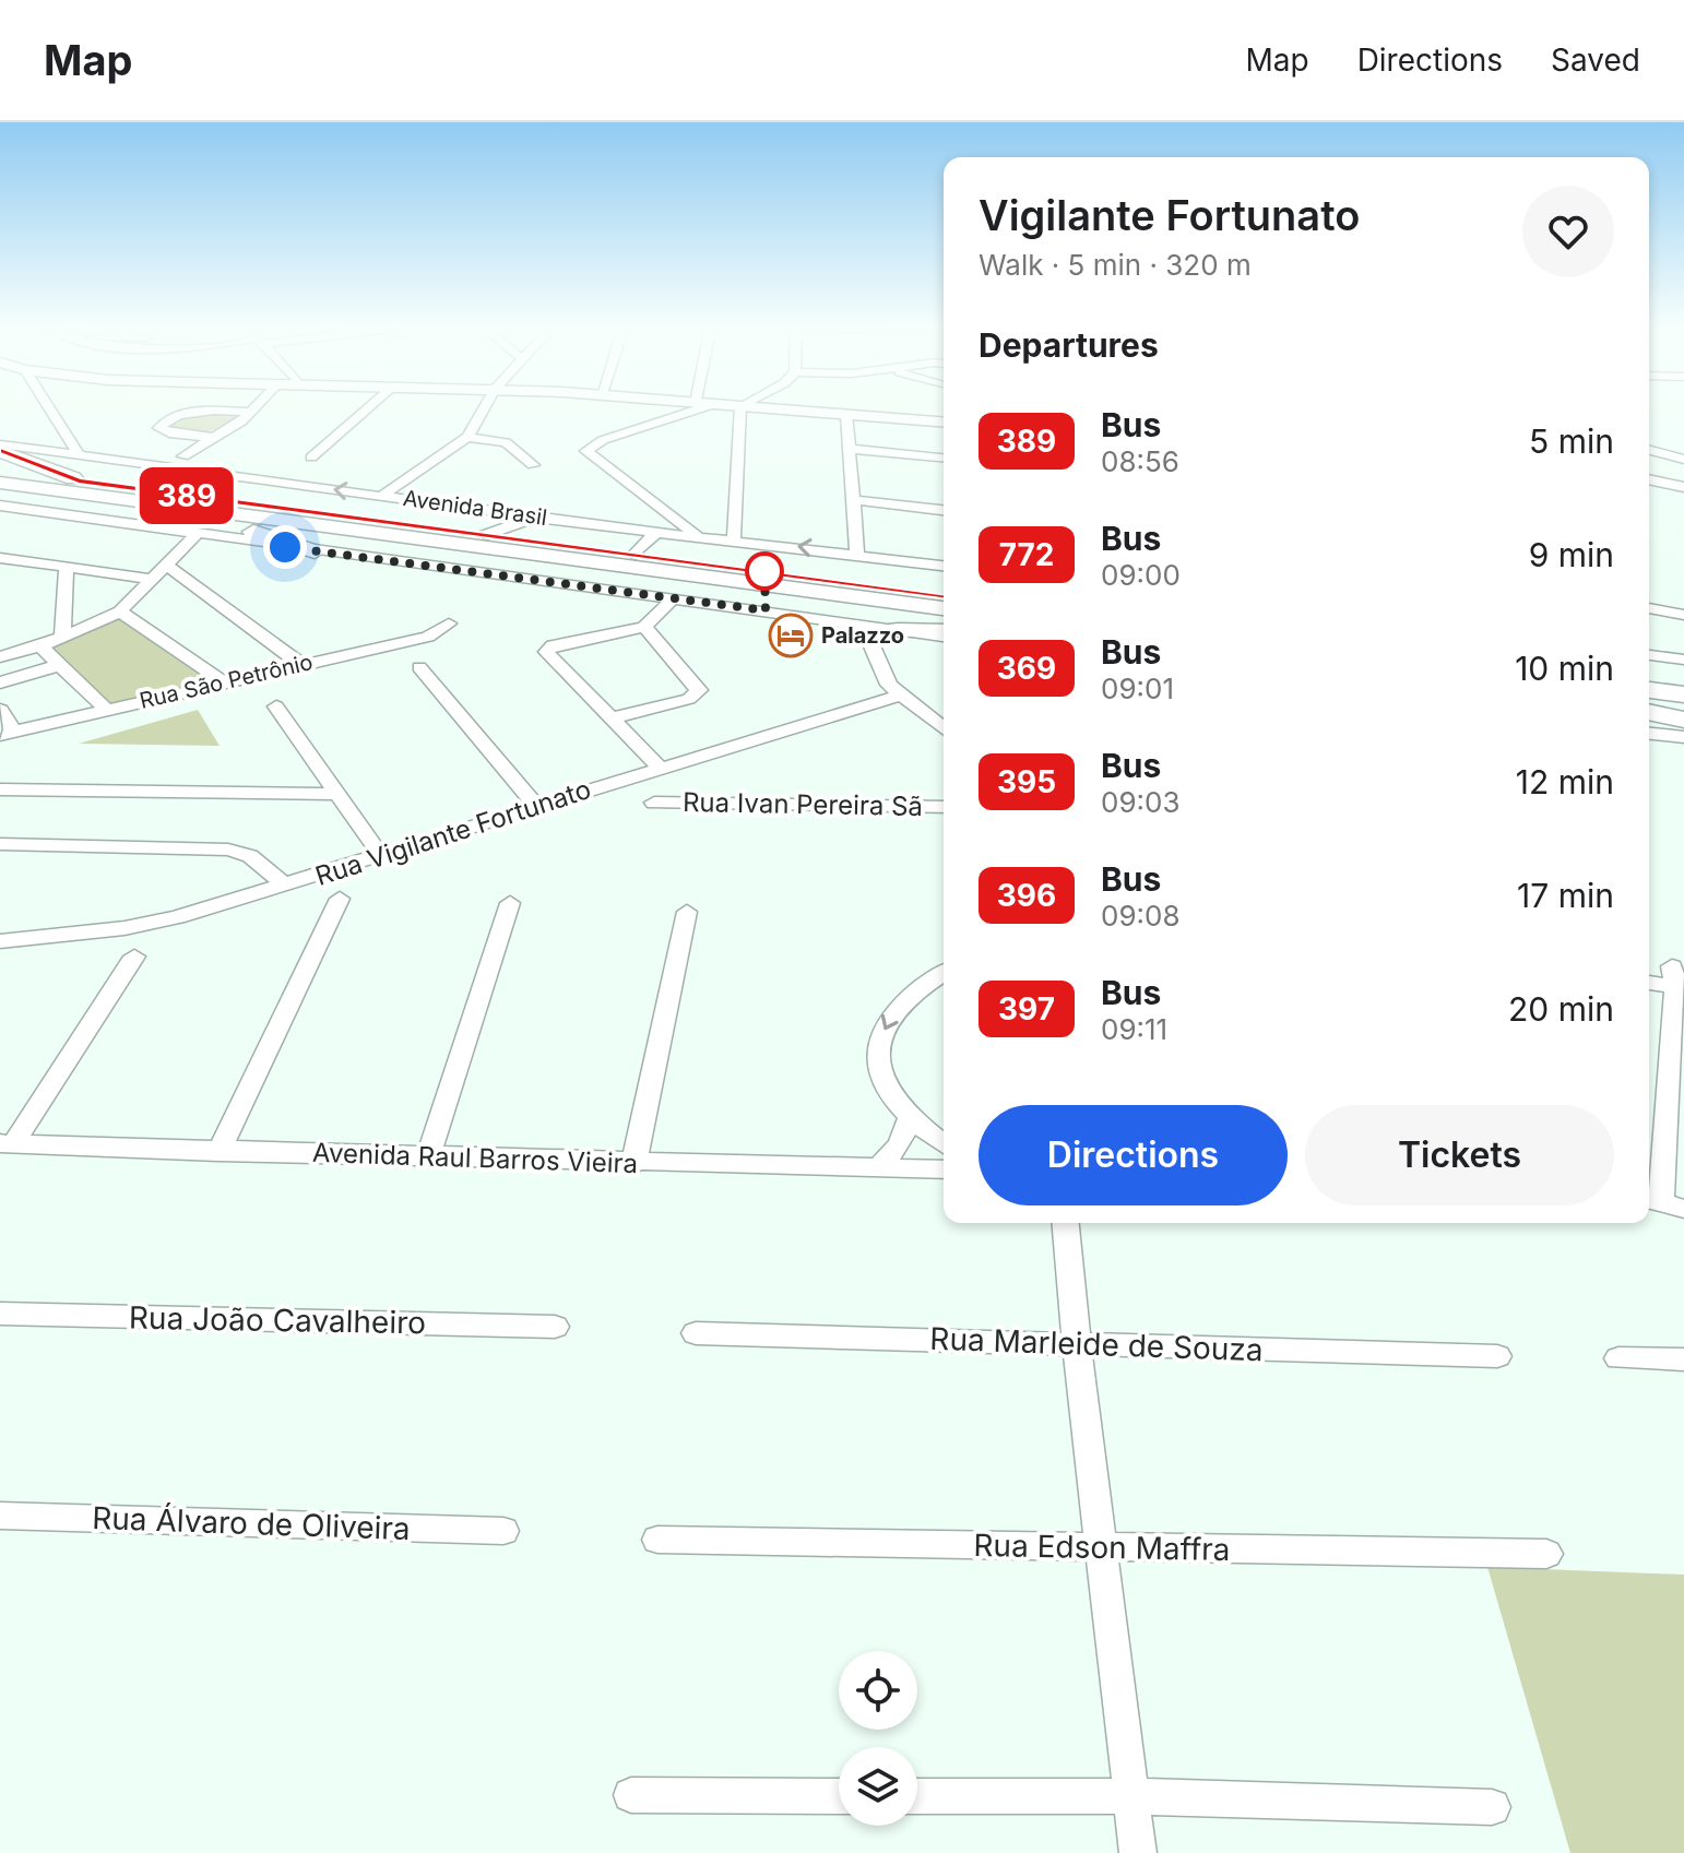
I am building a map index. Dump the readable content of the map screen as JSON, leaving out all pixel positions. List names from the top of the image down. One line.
{"streets":{"highway":["Avenida Brasil"],"street":["Rua São Petrônio","Rua Ivan Pereira Sã","Rua Vigilante Fortunato","Avenida Raul Barros Vieira","Rua João Cavalheiro","Rua Marleide de Souza","Rua Álvaro de Oliveira","Rua Edson Maffra"]},"places":{"hotel":["Palazzo"]},"lines":["bus line 389"],"page":{"header":"Map","nav":["Map","Directions","Saved"],"on_map":"389","heading":[["Vigilante Fortunato","Walk · 5 min · 320 m"],"Departures"],"list":[{"mark":"389","name":"Bus","note":"08:56","value":"5 min"},{"mark":"772","name":"Bus","note":"09:00","value":"9 min"},{"mark":"369","name":"Bus","note":"09:01","value":"10 min"},{"mark":"395","name":"Bus","note":"09:03","value":"12 min"},{"mark":"396","name":"Bus","note":"09:08","value":"17 min"},{"mark":"397","name":"Bus","note":"09:11","value":"20 min"}],"buttons":["Directions","Tickets"]}}
